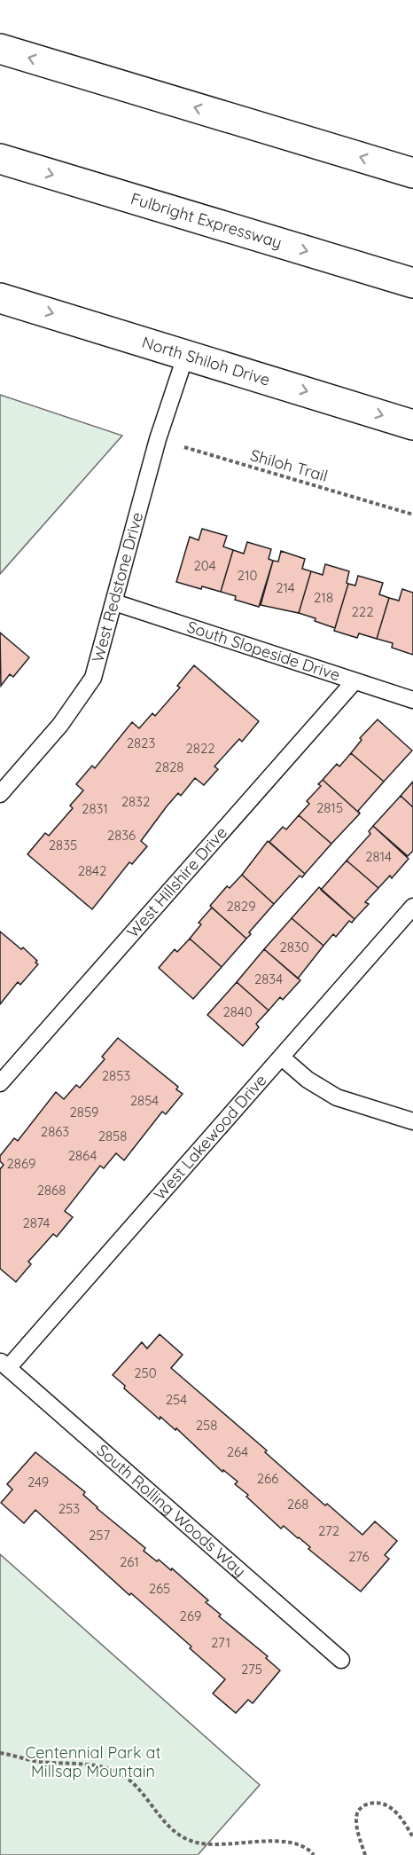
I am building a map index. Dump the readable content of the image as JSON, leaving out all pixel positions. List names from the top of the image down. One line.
{"streets":{"main road":["Fulbright Expressway","North Shiloh Drive"],"lane":["West Redstone Drive","South Slopeside Drive","West Hillshire Drive","West Lakewood Drive","South Rolling Woods Way"],"path":["Shiloh Trail"]},"crossings":[["North Shiloh Drive","West Redstone Drive"],["Shiloh Trail","West Redstone Drive"],["West Redstone Drive","South Slopeside Drive"],["South Slopeside Drive","West Hillshire Drive"],["West Lakewood Drive","South Rolling Woods Way"]],"parks":["Centennial Park at Millsap Mountain"],"house_numbers":["204","210","214","218","222","2823","2822","2828","2832","2815","2831","2836","2835","2814","2842","2829","2830","2834","2840","2853","2854","2859","2863","2858","2864","2869","2868","2874","250","254","258","264","266","249","268","253","272","257","276","261","265","269","271","275"]}
